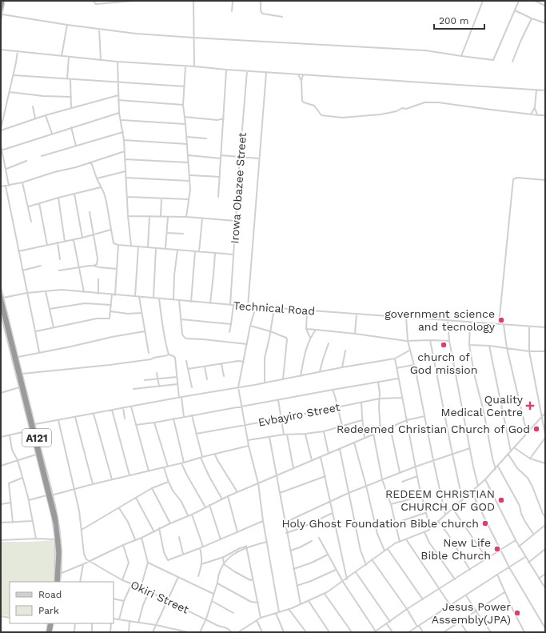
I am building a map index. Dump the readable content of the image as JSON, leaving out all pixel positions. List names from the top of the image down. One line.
{"streets":{"highway":["A121"],"street":["Irowa Obazee Street","Technical Road","Evbayiro Street","Okiri Street"]},"crossings":[["Irowa Obazee Street","Technical Road"]],"places":{"other":["government science and tecnology","church of God mission","Redeemed Christian Church of God","REDEEM CHRISTIAN CHURCH OF GOD","Holy Ghost Foundation Bible church","New Life Bible Church","Jesus Power Assembly(JPA)"],"health":["Quality Medical Centre"]},"legend":["Road","Park"],"scale_bar":"200 m"}
